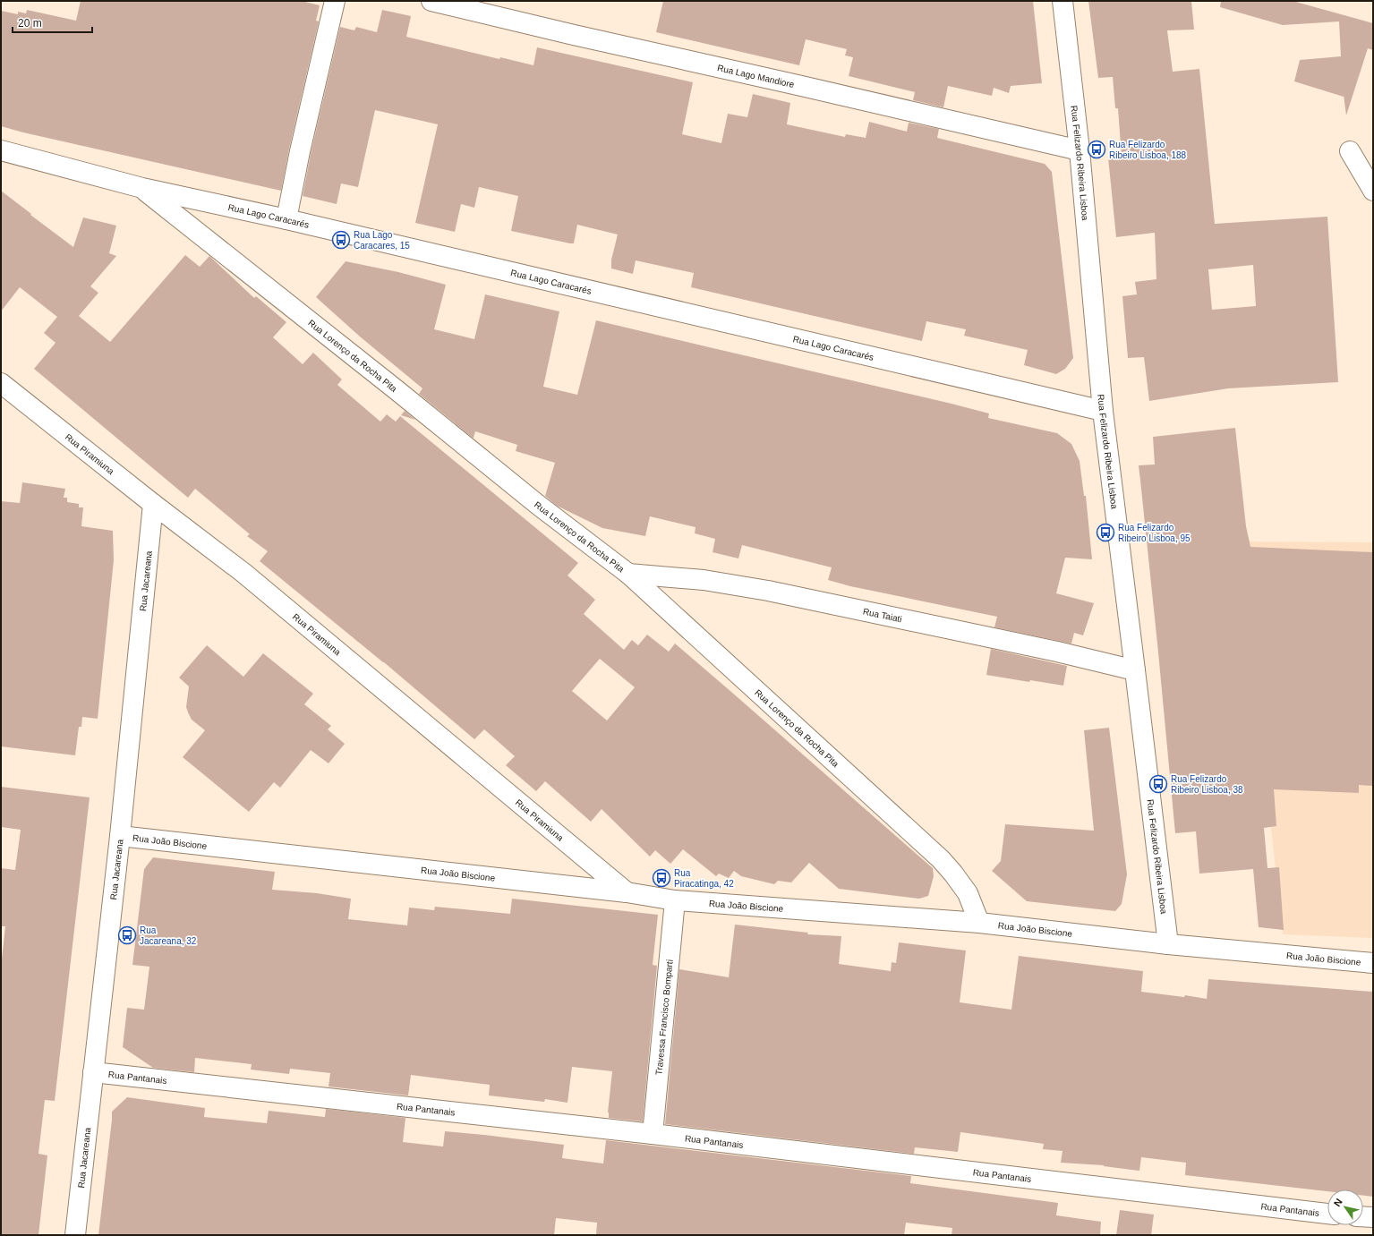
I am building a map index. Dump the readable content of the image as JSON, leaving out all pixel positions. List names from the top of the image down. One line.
{"streets":{"street":["Rua Lago Mandiore","Rua Felizardo Ribeira Lisboa","Rua Lago Caracarés","Rua Lorenço da Rocha Pita","Rua Piramiuna","Rua Jacareana","Rua Taiati","Rua João Biscione","Travessa Francisco Bomparti","Rua Pantanais"]},"crossings":[["Rua Lago Mandiore","Rua Felizardo Ribeira Lisboa"],["Rua Felizardo Ribeira Lisboa","Rua Lago Caracarés"],["Rua Felizardo Ribeira Lisboa","Rua Taiati"],["Rua Felizardo Ribeira Lisboa","Rua João Biscione"],["Rua Lago Caracarés","Rua Lorenço da Rocha Pita"],["Rua Lorenço da Rocha Pita","Rua Taiati"],["Rua Lorenço da Rocha Pita","Rua João Biscione"],["Rua Piramiuna","Rua Jacareana"],["Rua Piramiuna","Rua João Biscione"],["Rua Jacareana","Rua João Biscione"],["Rua Jacareana","Rua Pantanais"],["Rua João Biscione","Travessa Francisco Bomparti"],["Travessa Francisco Bomparti","Rua Pantanais"]],"places":{"bus stop":["Rua Felizardo Ribeiro Lisboa, 188","Rua Lago Caracares, 15","Rua Felizardo Ribeiro Lisboa, 95","Rua Felizardo Ribeiro Lisboa, 38","Rua Piracatinga, 42","Rua Jacareana, 32"]},"scale_bar":"20 m","north":"top left"}
